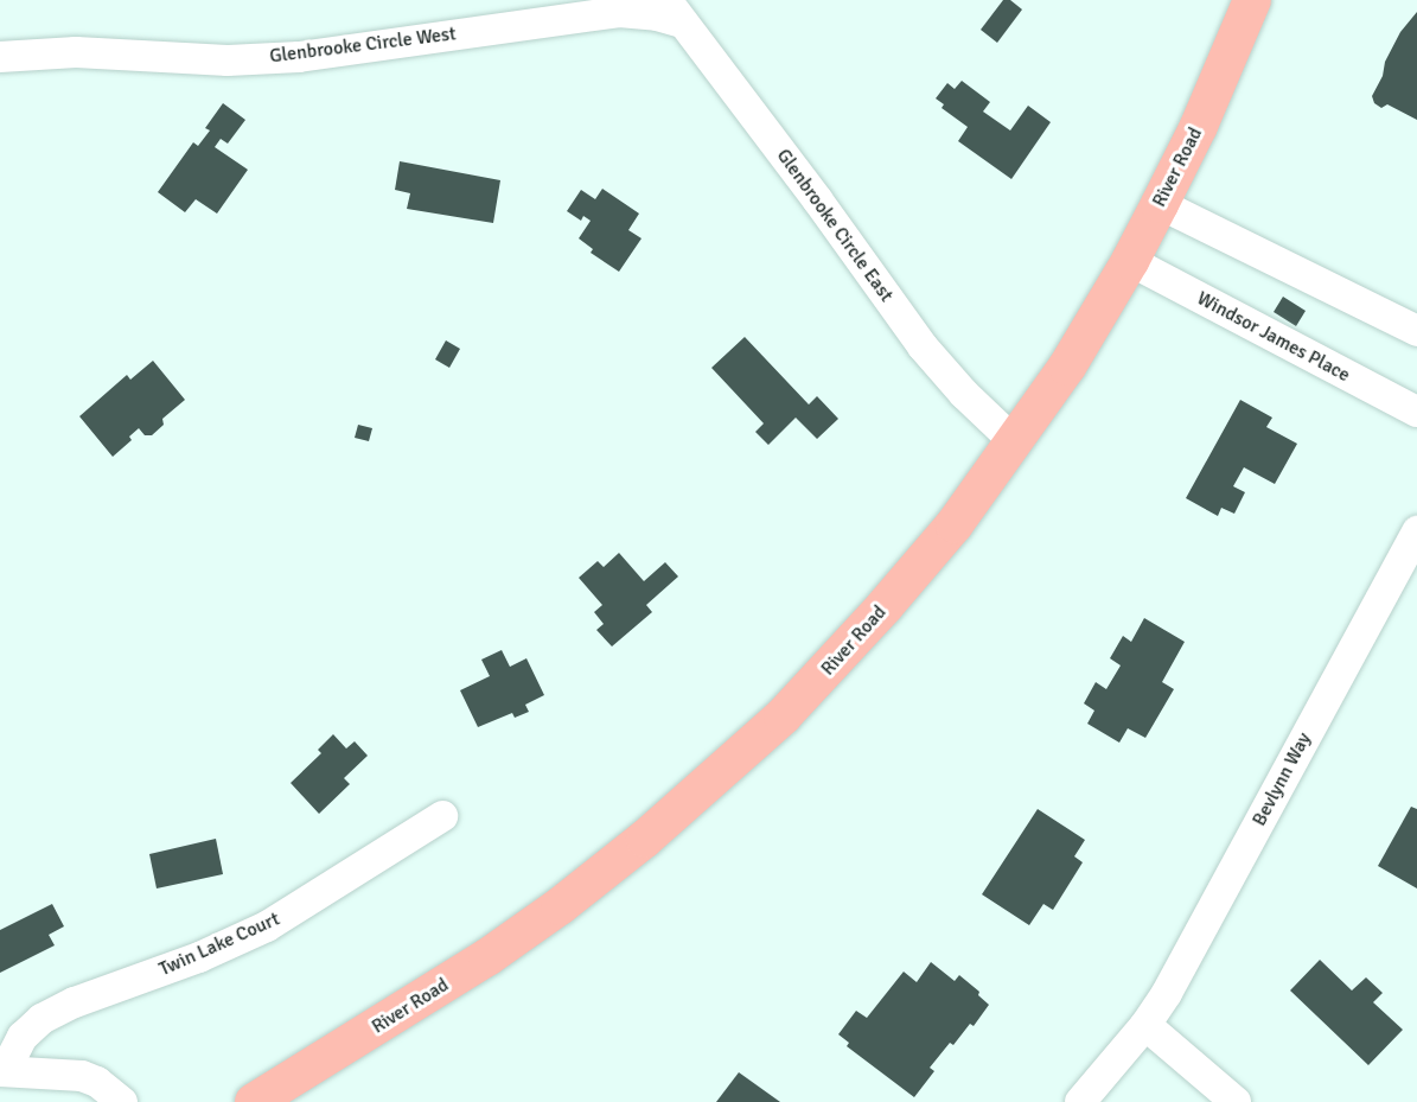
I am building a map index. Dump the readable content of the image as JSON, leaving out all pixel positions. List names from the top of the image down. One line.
{"streets":{"main road":["River Road"],"street":["Glenbrooke Circle West","Glenbrooke Circle East","Windsor James Place","Bevlynn Way","Twin Lake Court"]},"crossings":[["Glenbrooke Circle West","Glenbrooke Circle East"],["River Road","Glenbrooke Circle East"],["River Road","Windsor James Place"]]}
